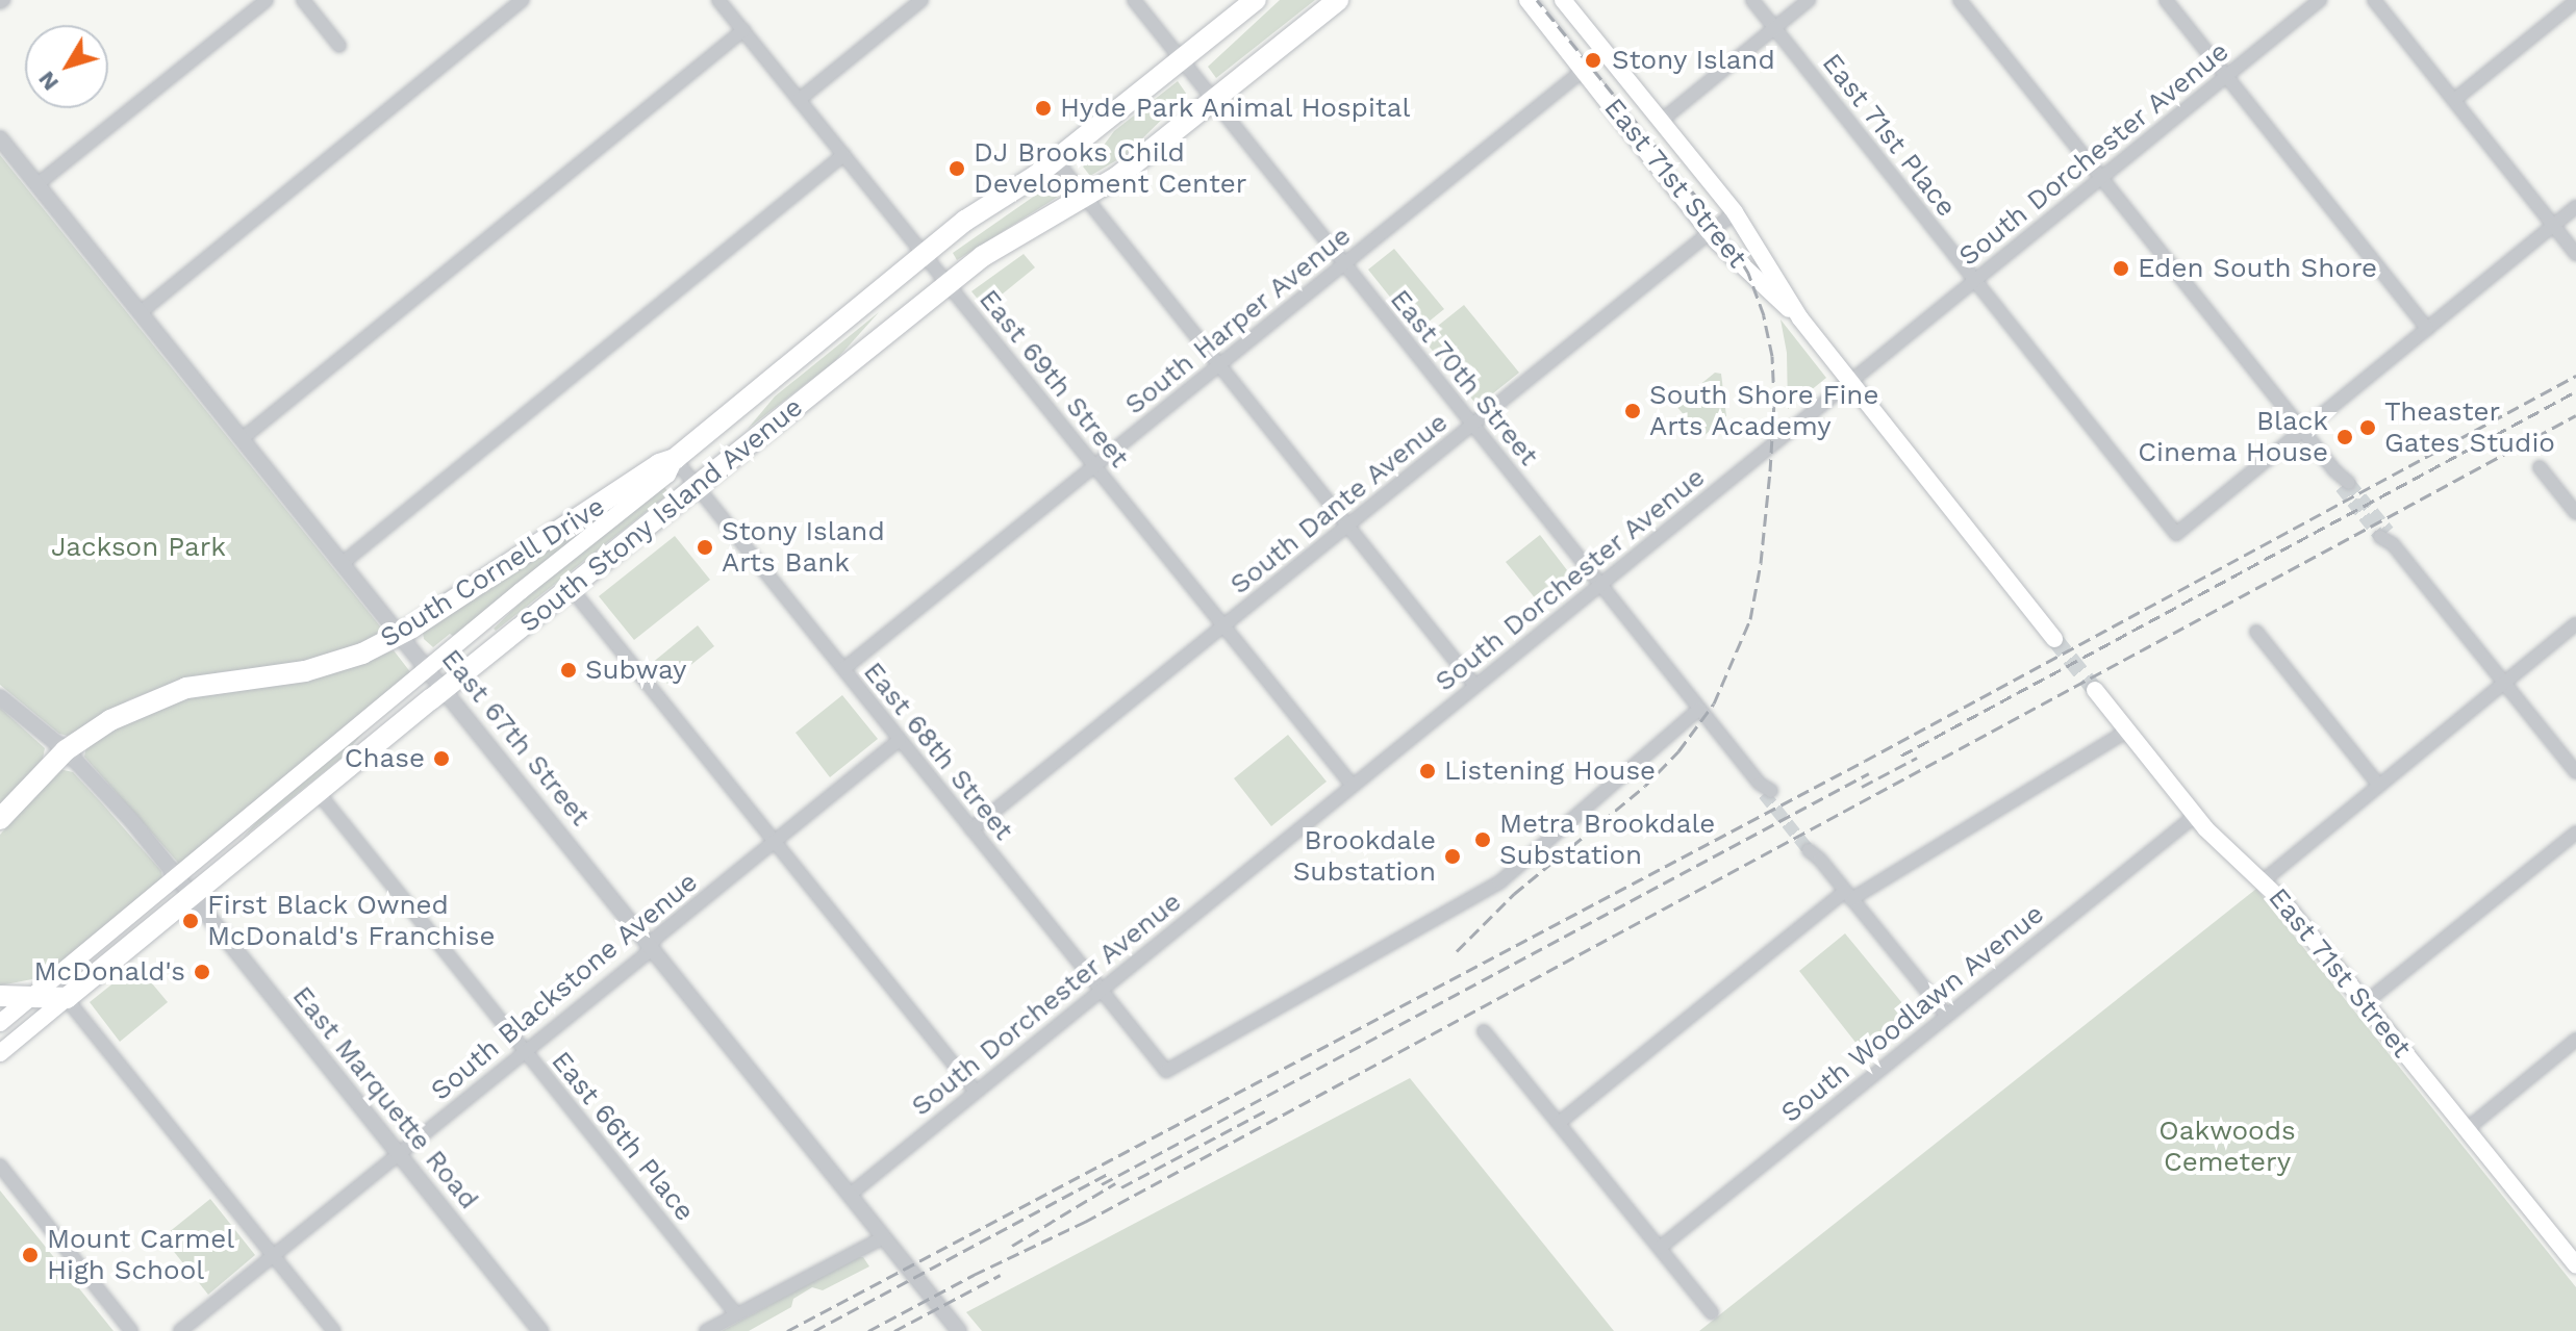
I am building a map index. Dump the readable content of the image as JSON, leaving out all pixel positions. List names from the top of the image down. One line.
{"streets":{"highway":["South Stony Island Avenue","South Cornell Drive"],"main road":["East 71st Street"],"street":["East 71st Place","South Dorchester Avenue","South Harper Avenue","East 70th Street","East 69th Street","South Dante Avenue","East 67th Street","East 68th Street","South Blackstone Avenue","South Woodlawn Avenue","East Marquette Road","East 66th Place"]},"crossings":[["East 71st Place","South Dorchester Avenue"],["South Dorchester Avenue","East 71st Street"],["South Dorchester Avenue","East 70th Street"],["South Dorchester Avenue","East 69th Street"],["South Dorchester Avenue","East 67th Street"],["South Dorchester Avenue","East 68th Street"],["East 71st Street","South Harper Avenue"],["East 71st Street","South Dante Avenue"],["East 71st Street","South Woodlawn Avenue"],["South Harper Avenue","East 70th Street"],["South Harper Avenue","East 69th Street"],["South Harper Avenue","East 68th Street"],["East 70th Street","South Dante Avenue"],["East 70th Street","South Stony Island Avenue"],["East 70th Street","East 68th Street"],["East 69th Street","South Dante Avenue"],["East 69th Street","South Stony Island Avenue"],["South Dante Avenue","East 68th Street"],["South Stony Island Avenue","South Cornell Drive"],["South Stony Island Avenue","East 67th Street"],["South Stony Island Avenue","East 68th Street"],["South Stony Island Avenue","East Marquette Road"],["South Stony Island Avenue","East 66th Place"],["South Cornell Drive","East 67th Street"],["South Cornell Drive","East 68th Street"],["South Cornell Drive","East Marquette Road"],["East 67th Street","South Blackstone Avenue"],["East 68th Street","South Blackstone Avenue"],["South Blackstone Avenue","East Marquette Road"],["South Blackstone Avenue","East 66th Place"]],"parks":["Jackson Park","Oakwoods Cemetery"],"places":["Stony Island","Hyde Park Animal Hospital","DJ Brooks Child Development Center","Eden South Shore","South Shore Fine Arts Academy","Theaster Gates Studio","Black Cinema House","Stony Island Arts Bank","Subway","Chase","Listening House","Metra Brookdale Substation","Brookdale Substation","First Black Owned McDonald's Franchise","McDonald's","Mount Carmel High School"],"north":"bottom left"}
